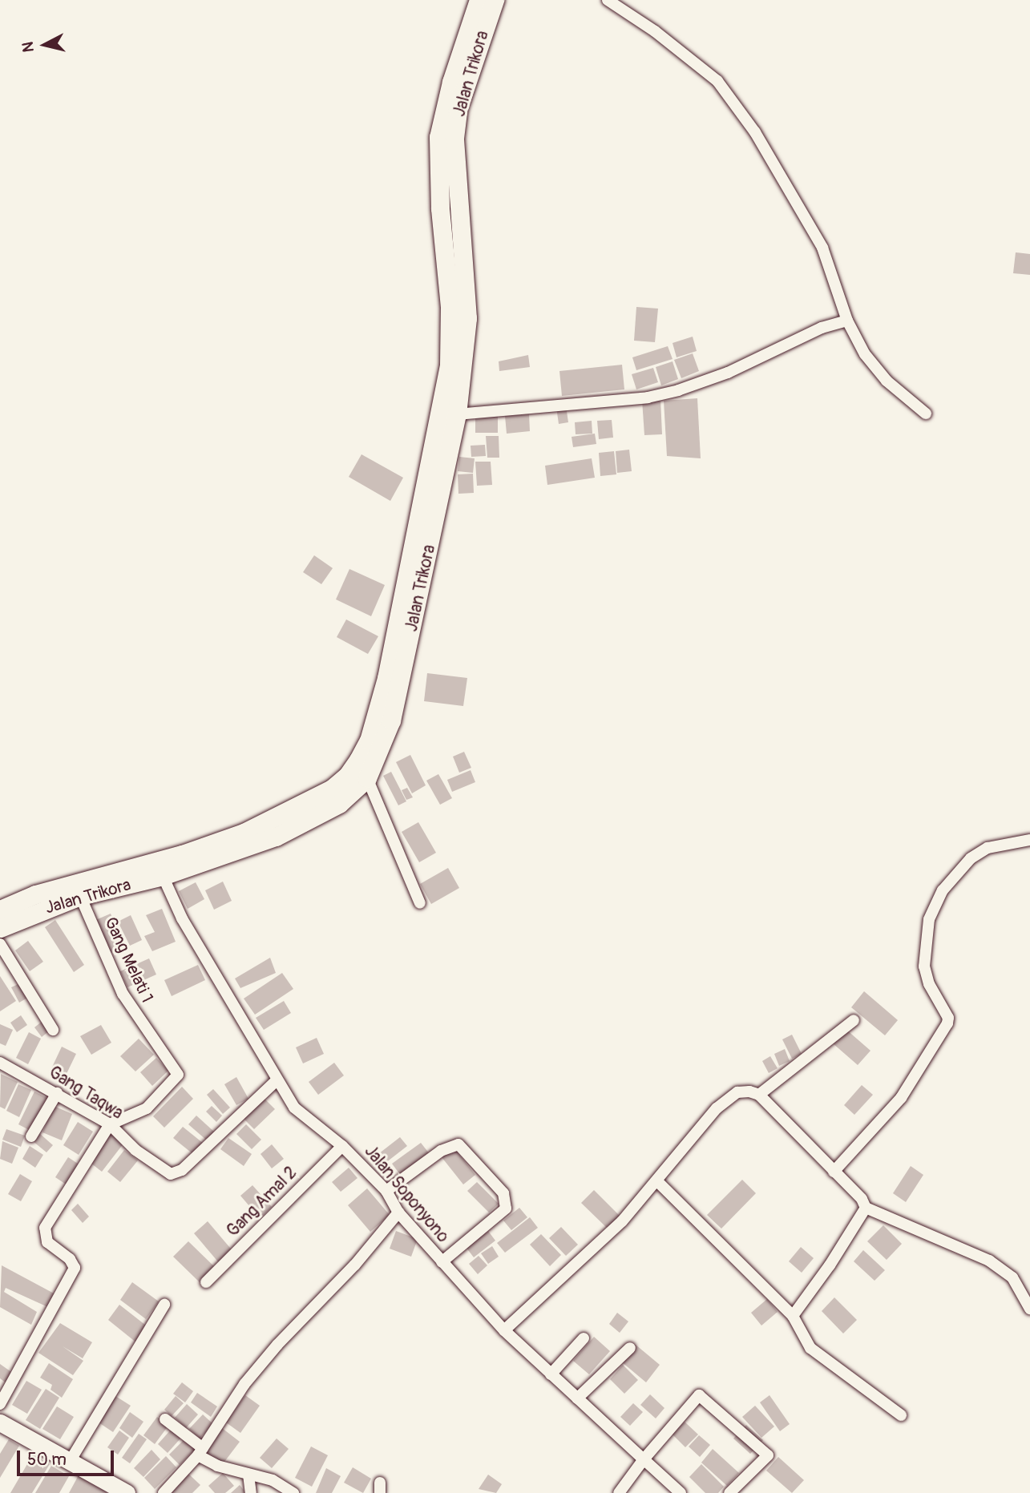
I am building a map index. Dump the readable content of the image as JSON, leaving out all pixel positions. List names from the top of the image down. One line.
{"streets":{"main road":["Jalan Trikora"],"street":["Gang Melati 1","Gang Taqwa","Jalan Soponyono","Gang Amal 2"]},"crossings":[["Jalan Trikora","Gang Melati 1"],["Jalan Trikora","Jalan Soponyono"],["Gang Melati 1","Gang Taqwa"],["Gang Taqwa","Jalan Soponyono"],["Jalan Soponyono","Gang Amal 2"]],"scale_bar":"50 m","north":"left"}
